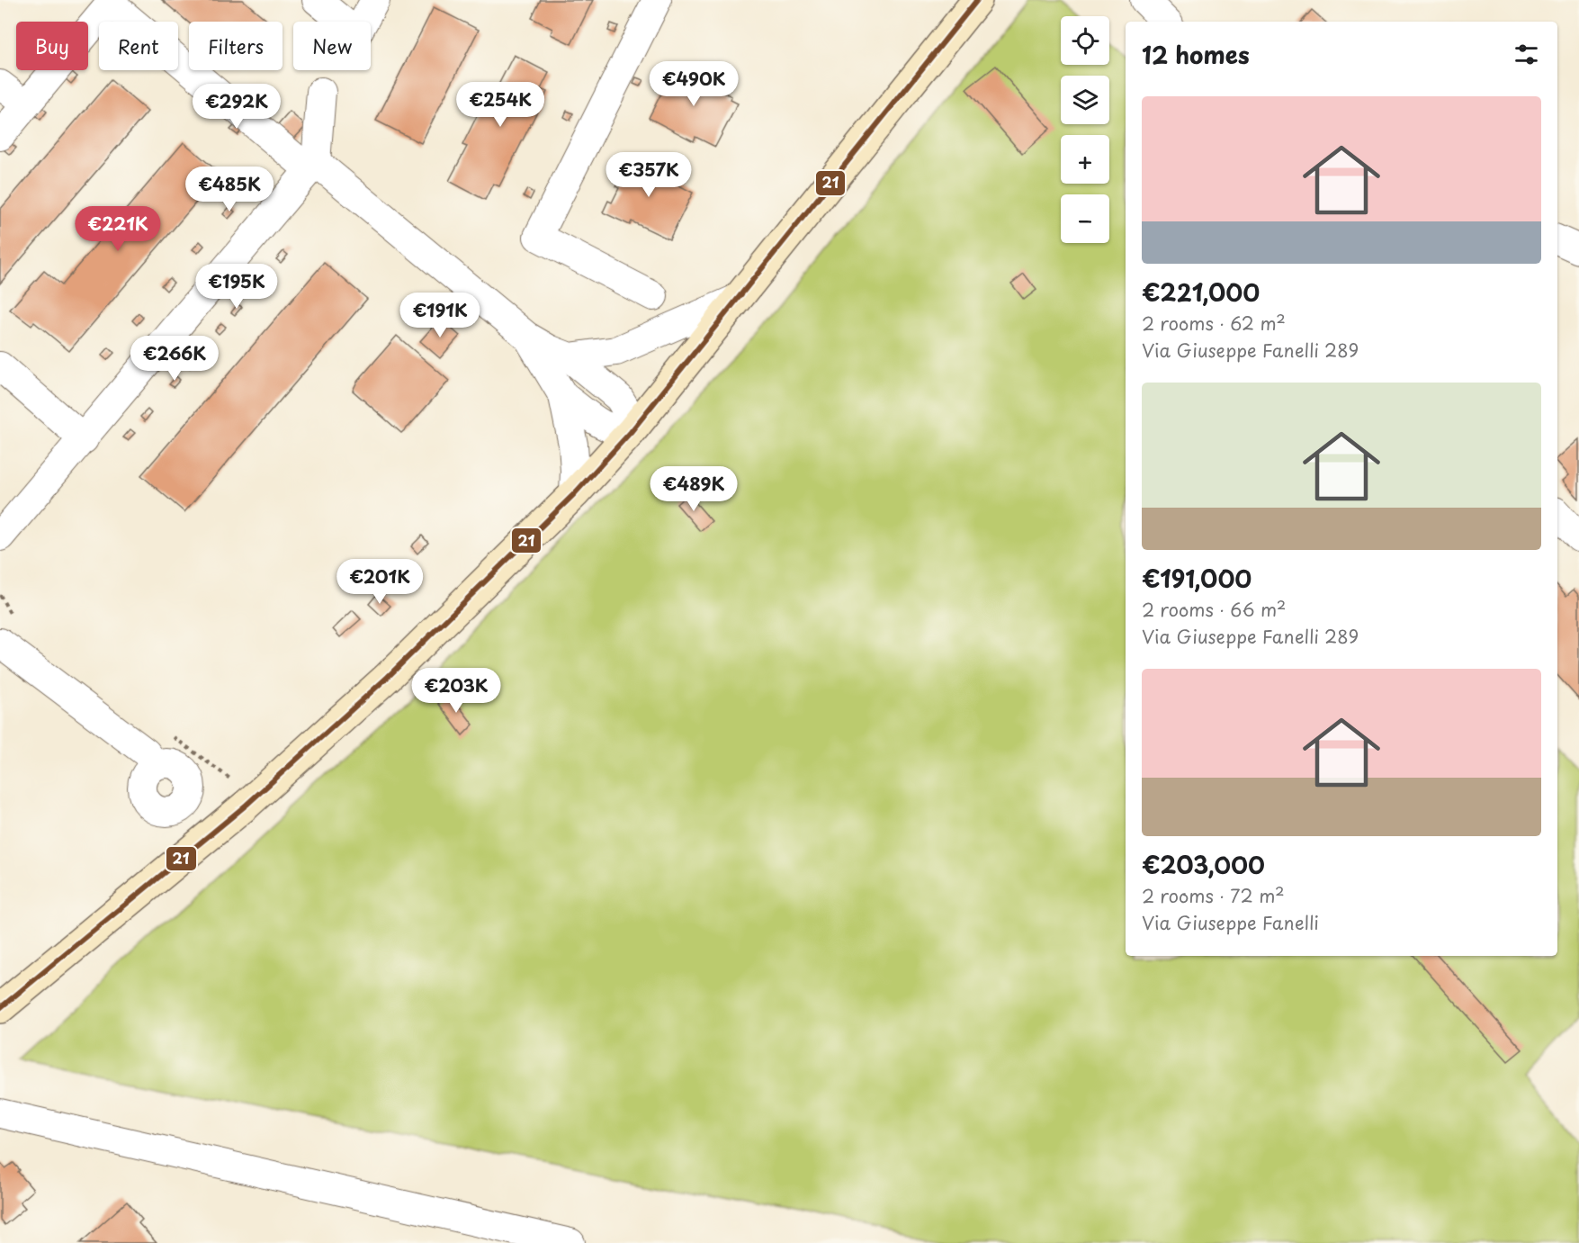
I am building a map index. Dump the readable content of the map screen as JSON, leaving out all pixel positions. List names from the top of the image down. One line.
{"lines":["transit line 21"],"page":{"map_buttons":["+","−"],"chip":["Buy","Rent","Filters","New"],"heading":"12 homes","price":["€490K","€254K","€292K","€357K","€485K","€221K","€195K","€191K","€266K","€489K","€201K","€203K"],"list":[{"name":"€221,000","note":"2 rooms · 62 m² · Via Giuseppe Fanelli 289"},{"name":"€191,000","note":"2 rooms · 66 m² · Via Giuseppe Fanelli 289"},{"name":"€203,000","note":"2 rooms · 72 m² · Via Giuseppe Fanelli"}]}}
